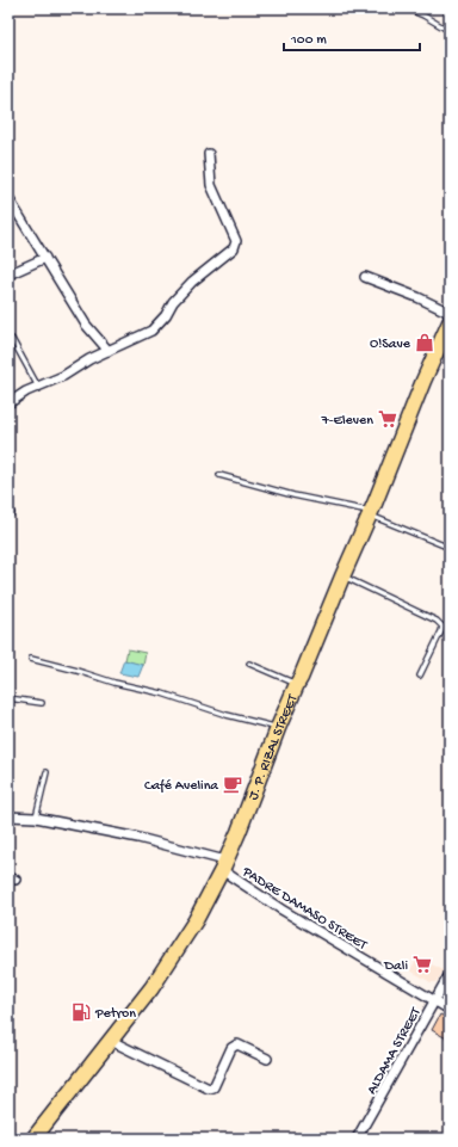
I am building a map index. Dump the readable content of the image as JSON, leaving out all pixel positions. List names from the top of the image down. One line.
{"streets":{"main road":["J. P. RIZAL STREET"],"street":["PADRE DAMASO STREET","ALDAMA STREET"]},"crossings":[["J. P. RIZAL STREET","PADRE DAMASO STREET"],["PADRE DAMASO STREET","ALDAMA STREET"]],"places":{"shop":["O!Save"],"supermarket":["7-Eleven","Dali"],"cafe":["Café Avelina"],"fuel station":["Petron"]},"scale_bar":"100 m"}
